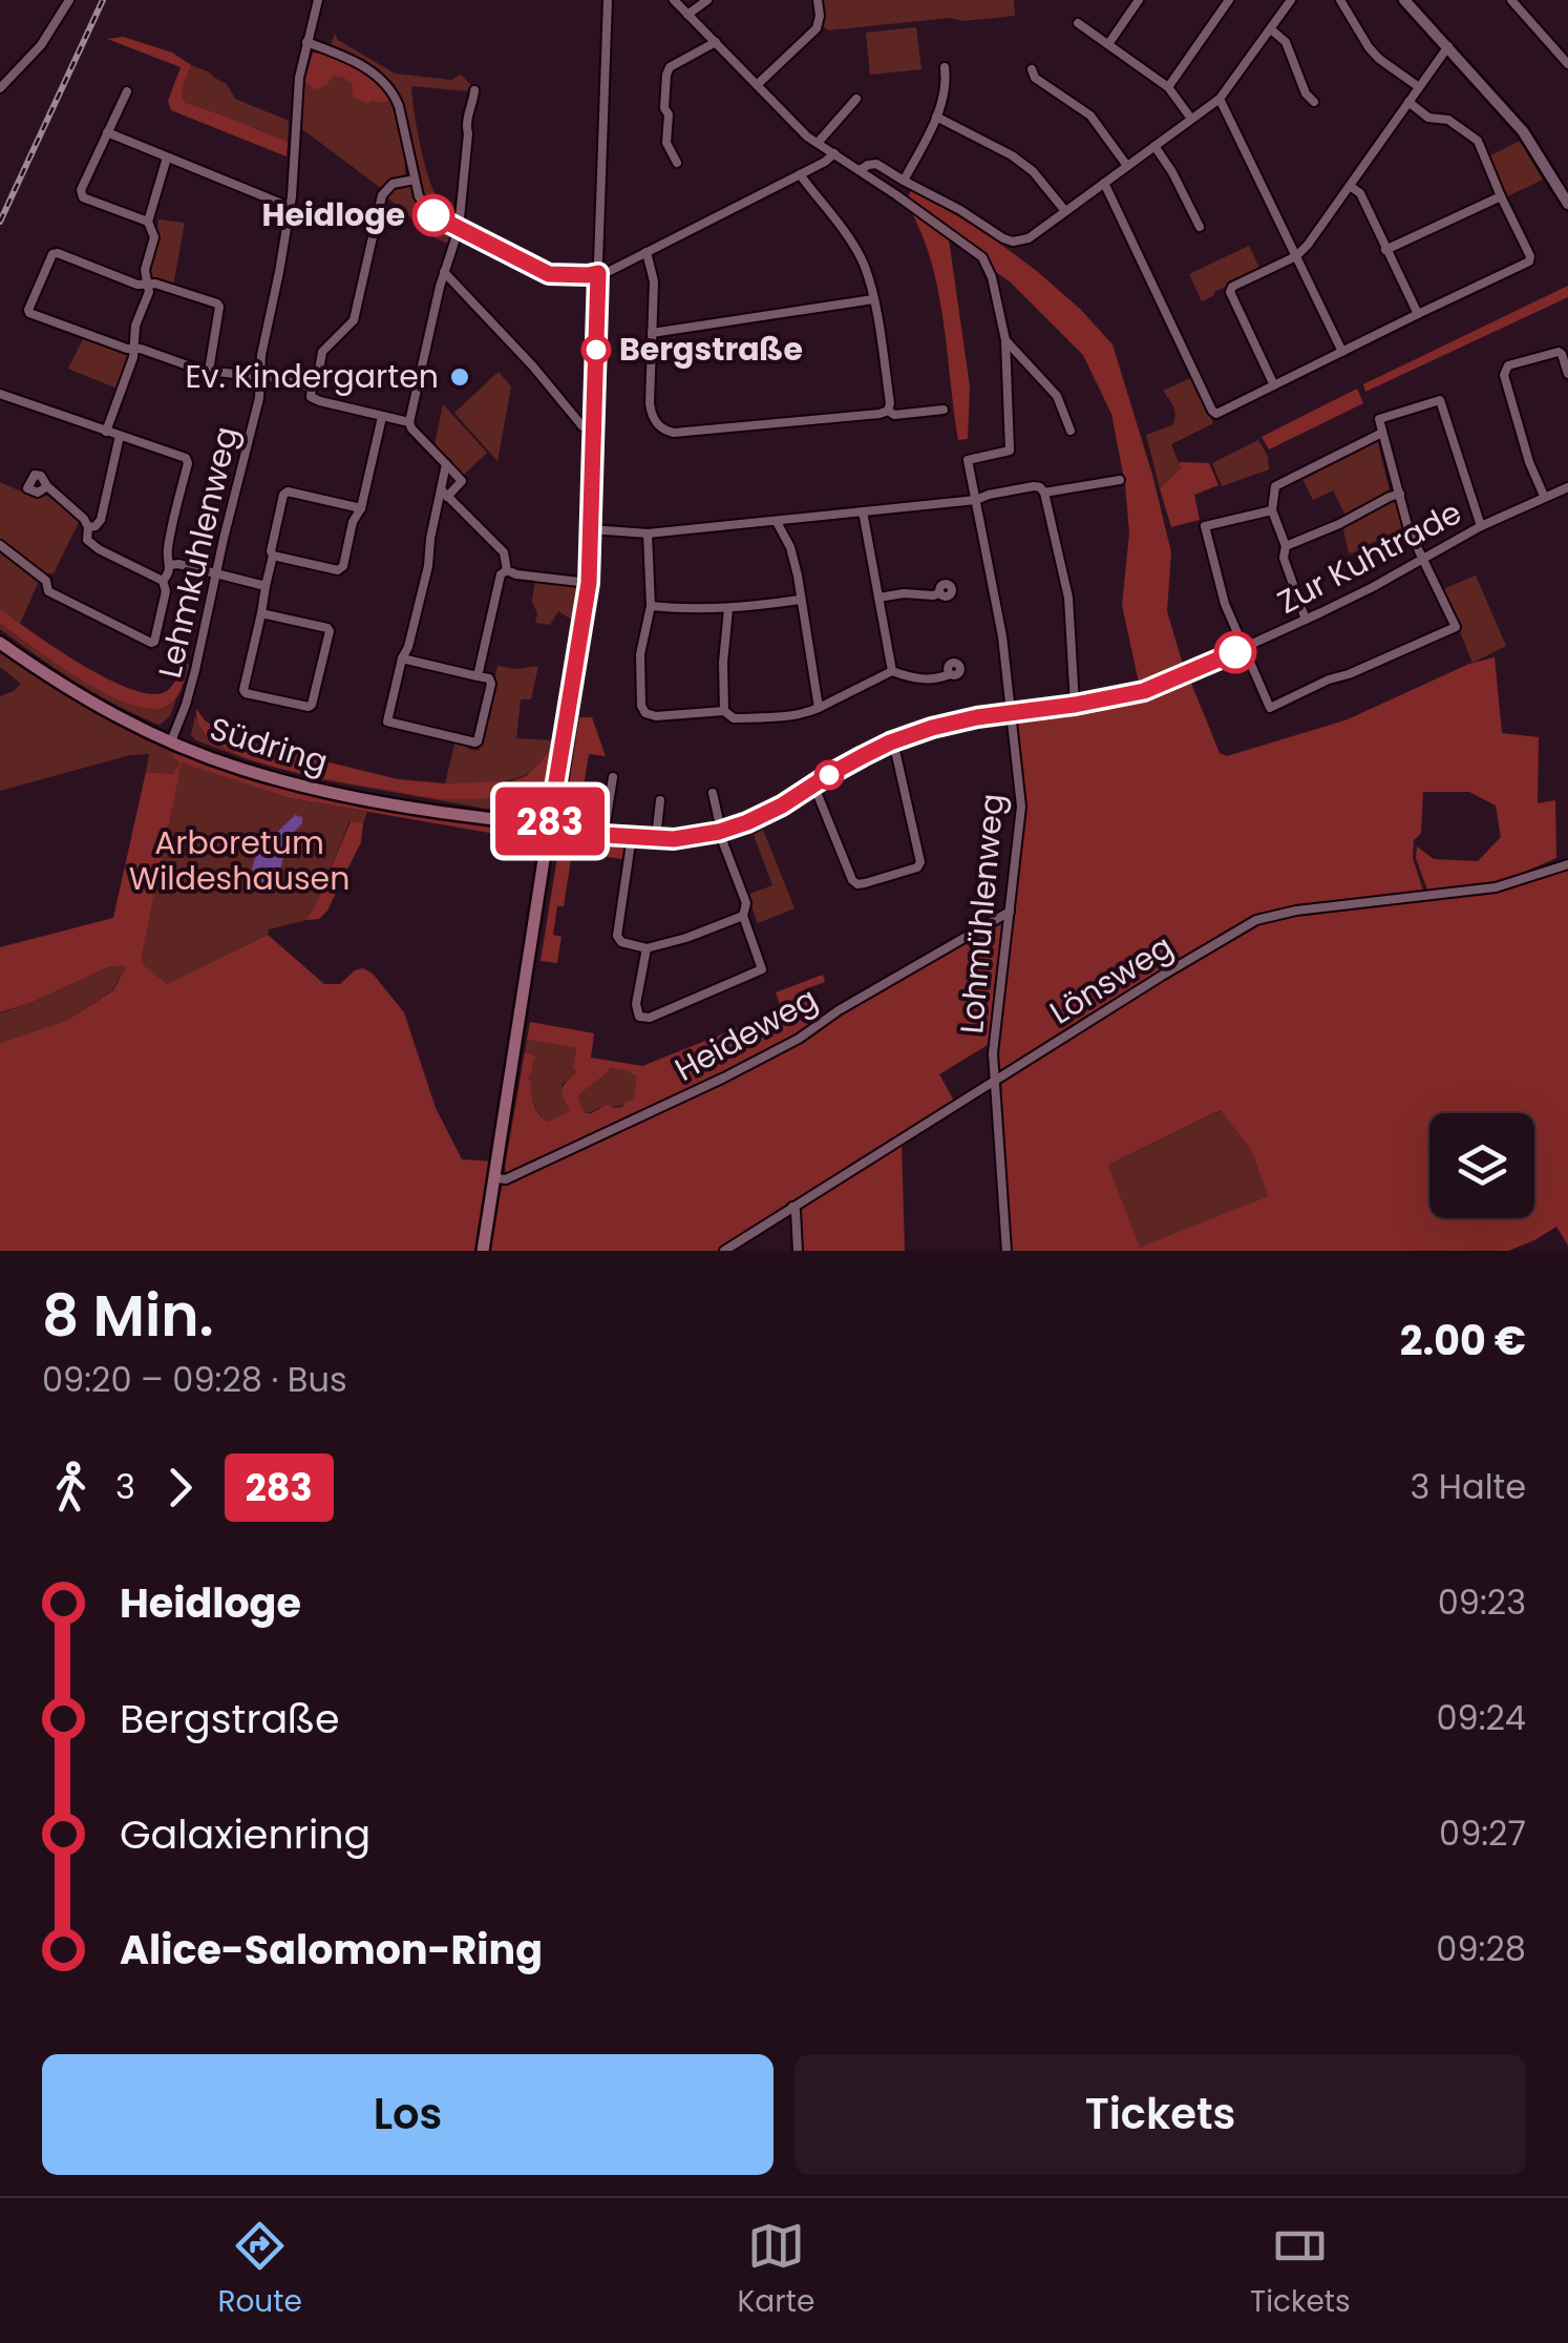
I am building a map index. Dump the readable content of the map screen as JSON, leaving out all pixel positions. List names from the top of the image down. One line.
{"streets":{"main road":["Südring"],"street":["Lehmkuhlenweg","Zur Kuhtrade","Lohmühlenweg","Lönsweg","Heideweg"]},"crossings":[["Lehmkuhlenweg","Südring"],["Zur Kuhtrade","Südring"],["Zur Kuhtrade","Lohmühlenweg"],["Lohmühlenweg","Lönsweg"],["Lohmühlenweg","Heideweg"]],"parks":["Arboretum Wildeshausen"],"places":["Heidloge","Bergstraße","Ev. Kindergarten"],"lines":["bus line 283"],"page":{"on_map":"283","heading":["8 Min.","09:20 – 09:28 · Bus","2.00 €"],"legs":["3","283","3 Halte"],"list":[{"name":"Heidloge","value":"09:23"},{"name":"Bergstraße","value":"09:24"},{"name":"Galaxienring","value":"09:27"},{"name":"Alice-Salomon-Ring","value":"09:28"}],"buttons":["Los","Tickets"],"tabs":["Route","Karte","Tickets"]}}
